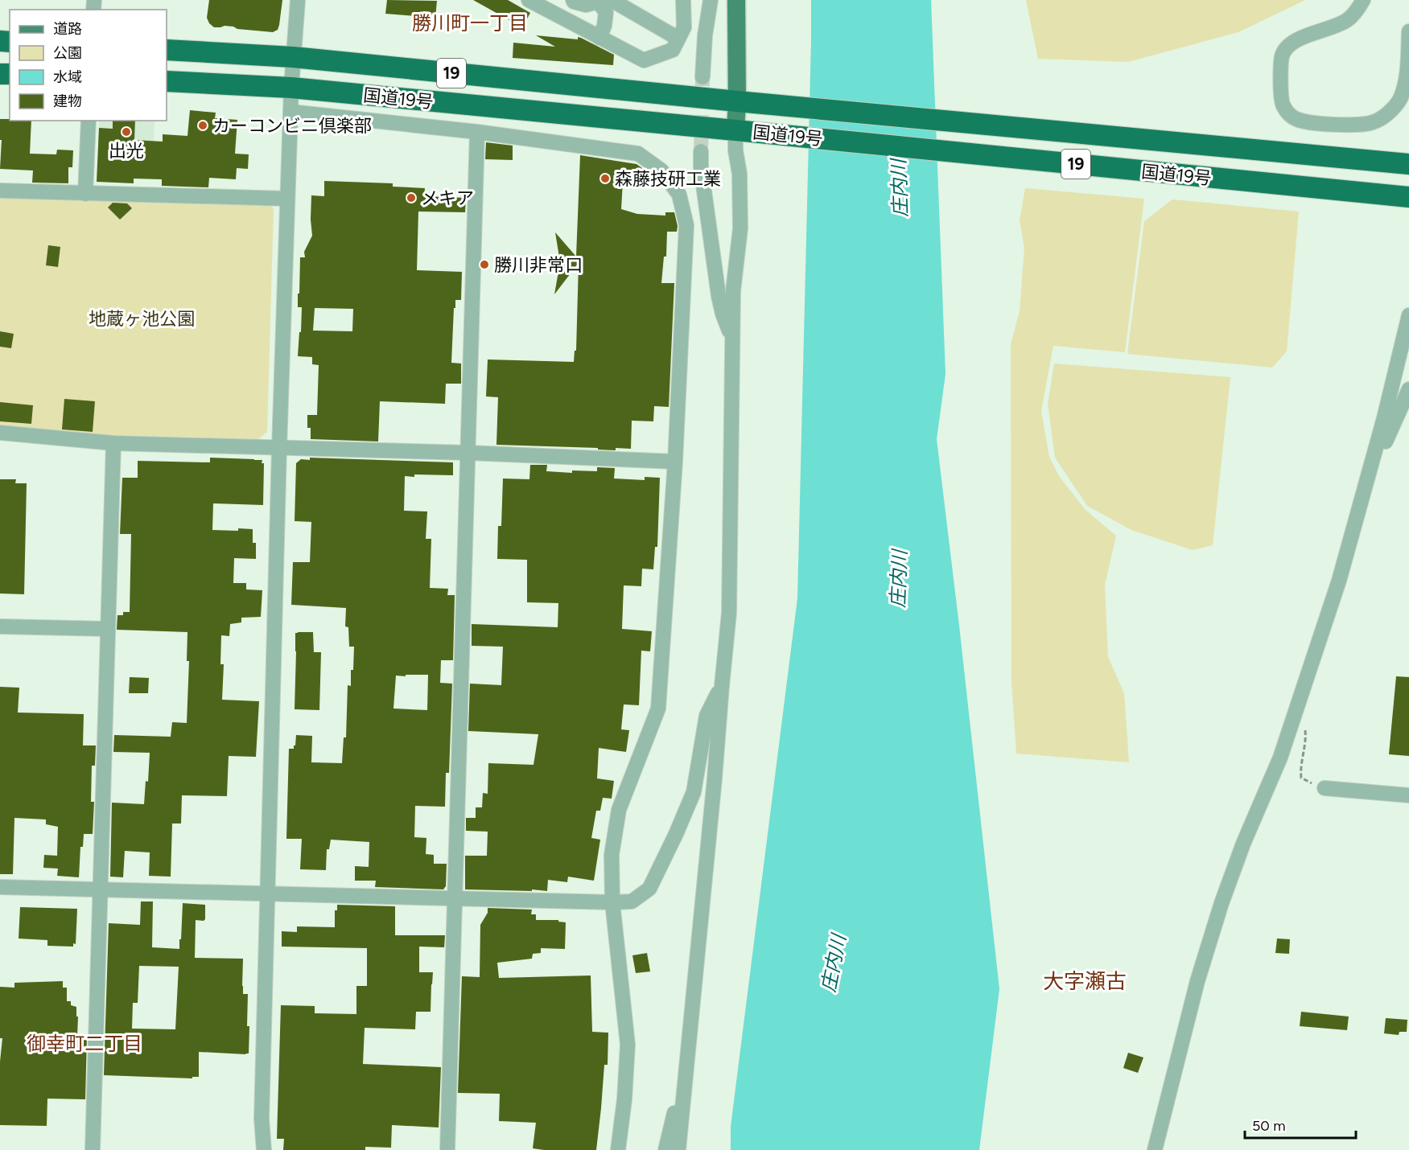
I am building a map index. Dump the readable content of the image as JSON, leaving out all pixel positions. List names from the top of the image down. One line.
{"streets":{"highway":["19","国道19号"]},"districts":["勝川町一丁目","大字瀬古","御幸町二丁目"],"water":["庄内川"],"parks":["地蔵ヶ池公園"],"places":["カーコンビニ倶楽部","出光","森藤技研工業","メキア","勝川非常口"],"legend":["道路","公園","水域","建物"],"scale_bar":"50 m"}
